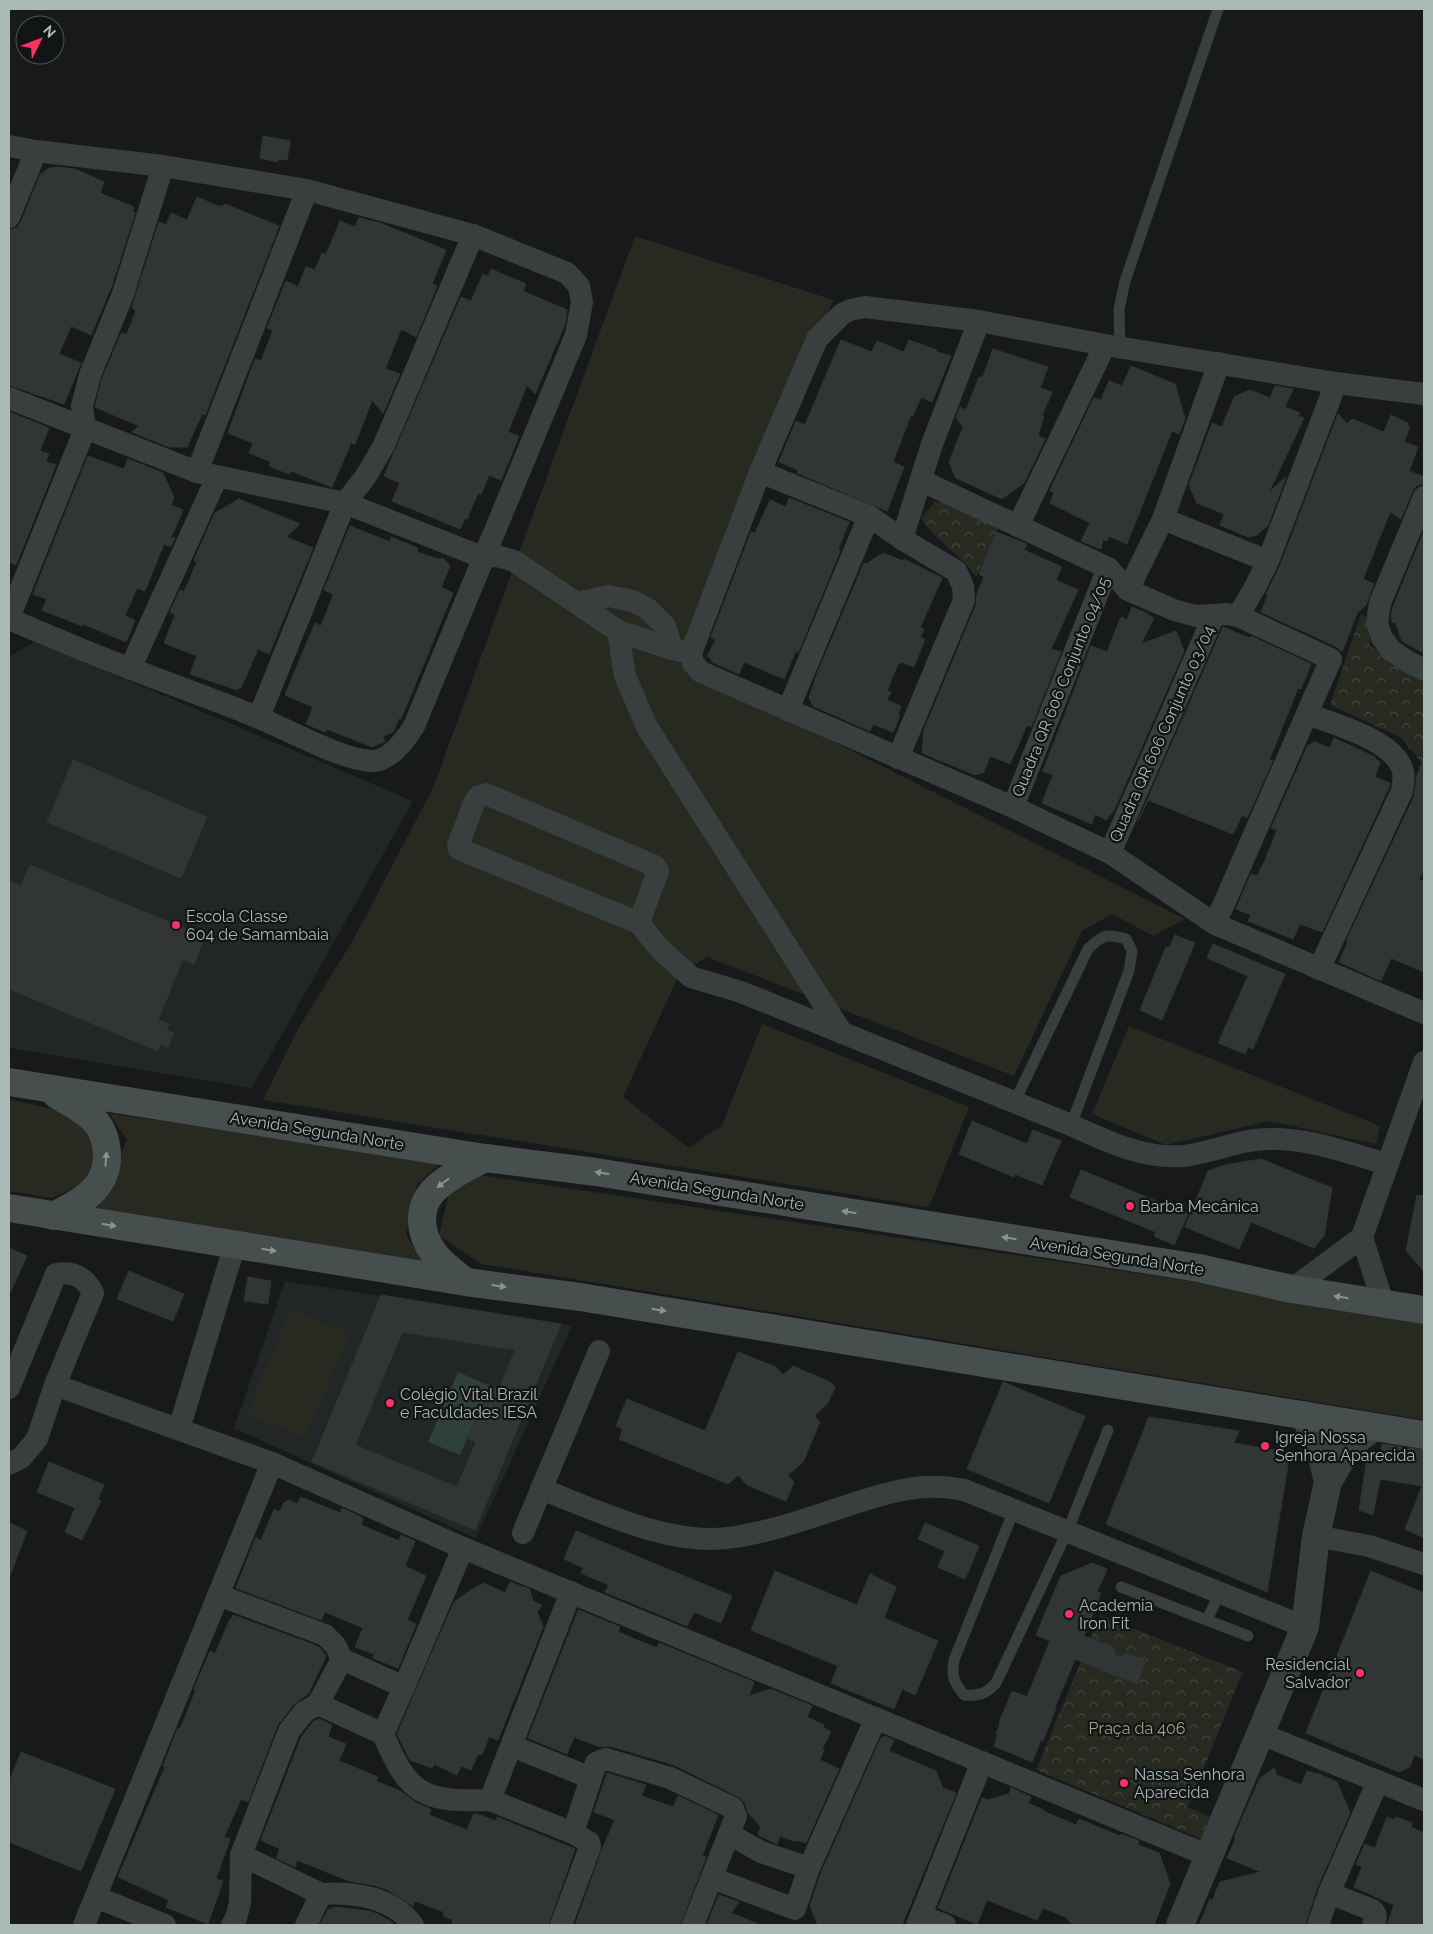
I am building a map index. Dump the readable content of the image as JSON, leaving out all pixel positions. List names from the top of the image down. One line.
{"streets":{"main road":["Avenida Segunda Norte"],"street":["Quadra QR 606 Conjunto 04/05","Quadra QR 606 Conjunto 03/04"]},"parks":["Praça da 406"],"places":["Escola Classe 604 de Samambaia","Barba Mecânica","Colégio Vital Brazil e Faculdades IESA","Igreja Nossa Senhora Aparecida","Academia Iron Fit","Residencial Salvador","Nassa Senhora Aparecida"],"north":"top right"}
